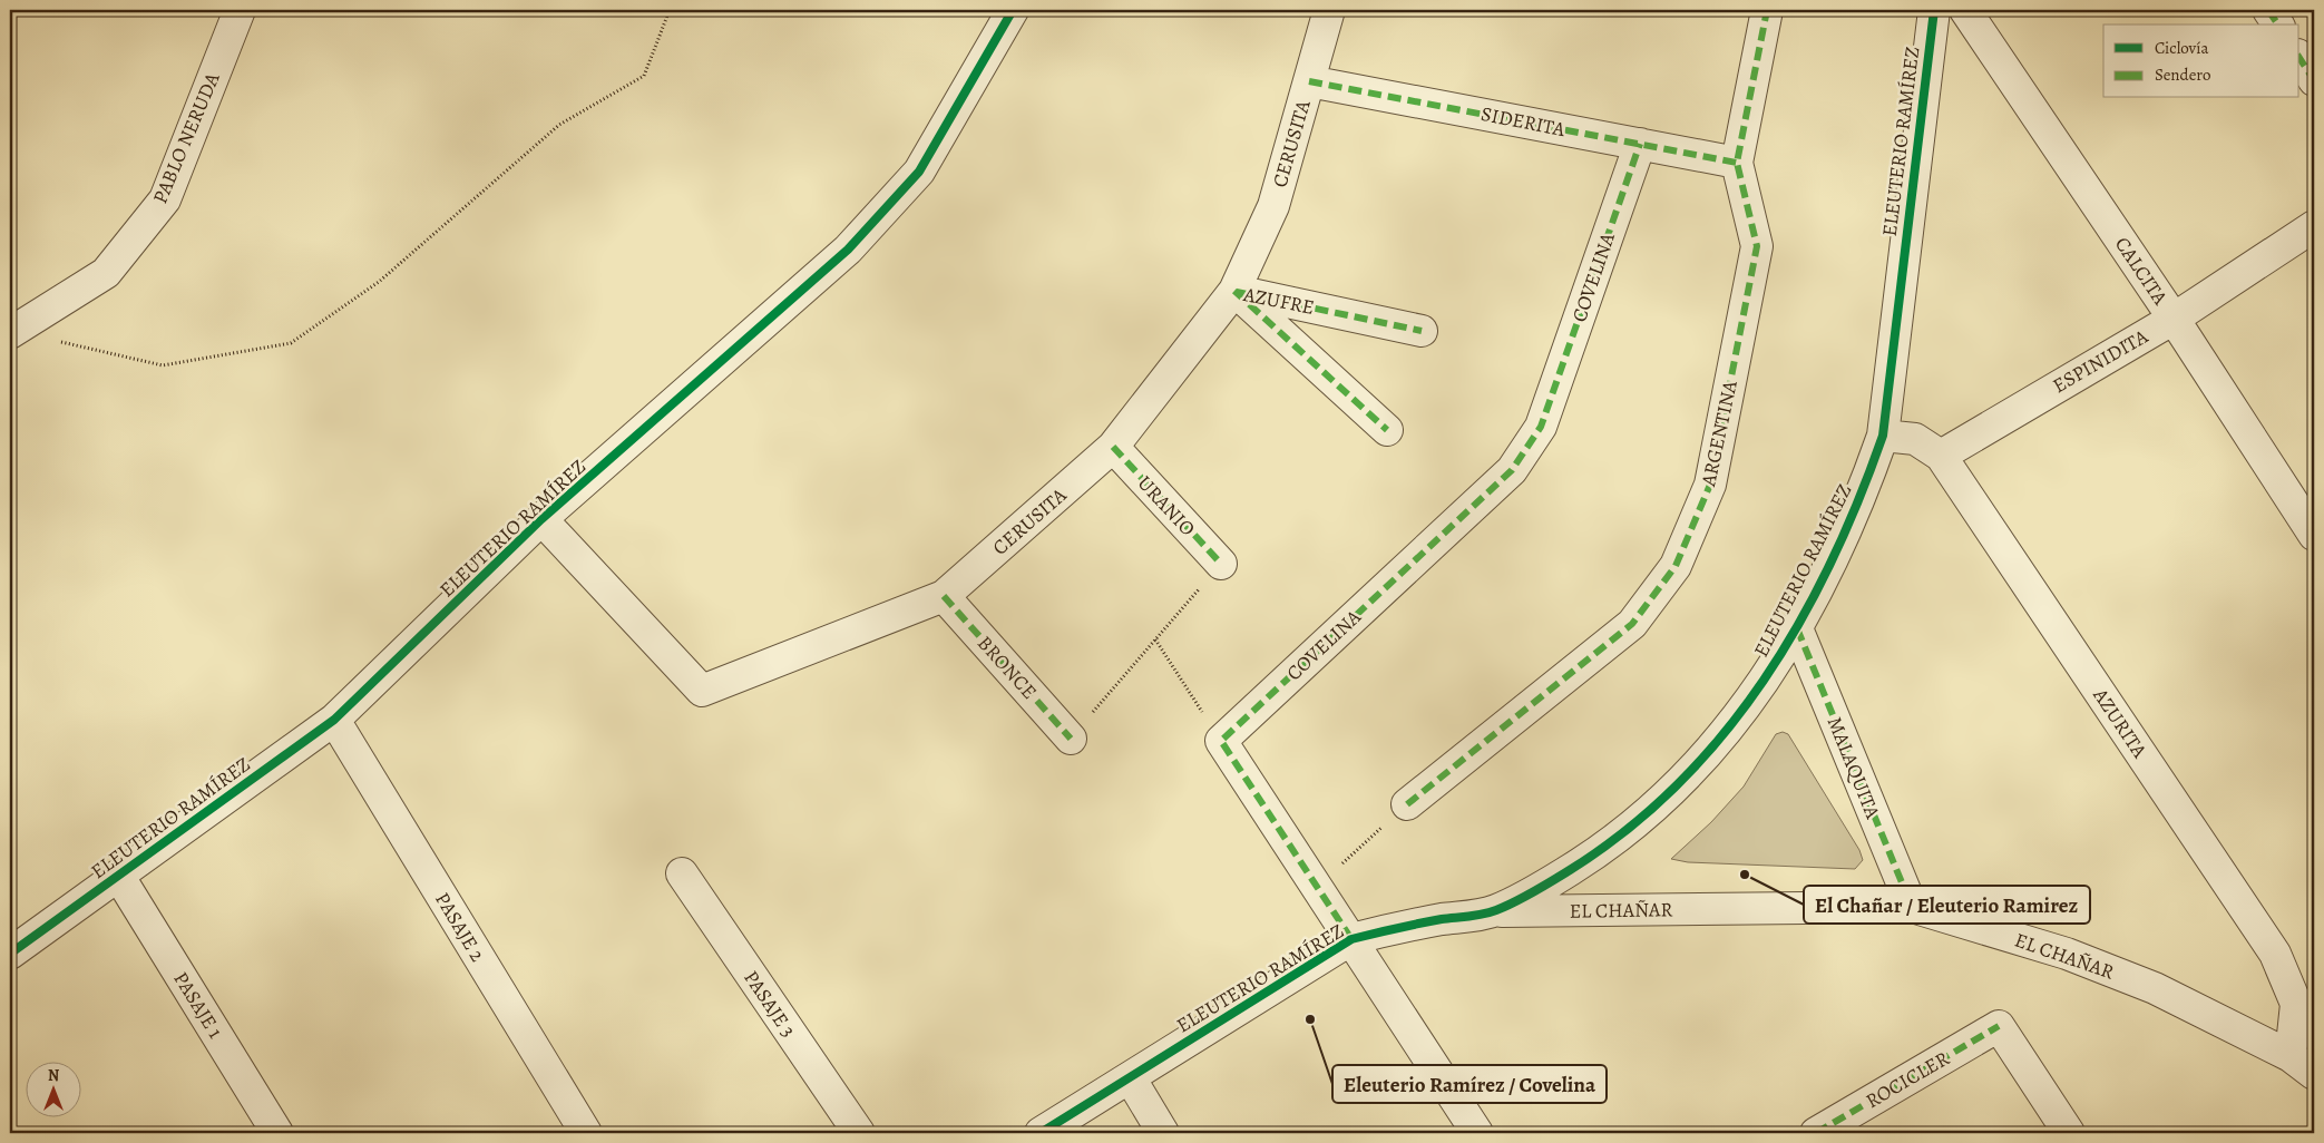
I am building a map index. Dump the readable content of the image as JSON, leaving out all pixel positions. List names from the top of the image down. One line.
{"streets":{"street":["SIDERITA","PABLO NERUDA","ELEUTERIO RAMÍREZ","CERUSITA","CALCITA","COVELINA","AZUFRE","ESPINIDITA","ARGENTINA","URANIO","BRONCE","AZURITA","MALAQUITA","EL CHAÑAR","PASAJE 2","PASAJE 3","PASAJE 1","ROCICLER"]},"crossings":[["SIDERITA","CERUSITA"],["SIDERITA","COVELINA"],["SIDERITA","ARGENTINA"],["ELEUTERIO RAMÍREZ","CERUSITA"],["ELEUTERIO RAMÍREZ","AZURITA"],["ELEUTERIO RAMÍREZ","MALAQUITA"],["ELEUTERIO RAMÍREZ","EL CHAÑAR"],["ELEUTERIO RAMÍREZ","PASAJE 2"],["ELEUTERIO RAMÍREZ","PASAJE 1"],["CERUSITA","AZUFRE"],["CERUSITA","URANIO"],["CERUSITA","BRONCE"],["CALCITA","ESPINIDITA"],["ESPINIDITA","AZURITA"],["AZURITA","EL CHAÑAR"],["MALAQUITA","EL CHAÑAR"]],"places":["El Chañar / Eleuterio Ramirez","Eleuterio Ramírez / Covelina"],"legend":["Ciclovía","Sendero"],"north":"top"}
